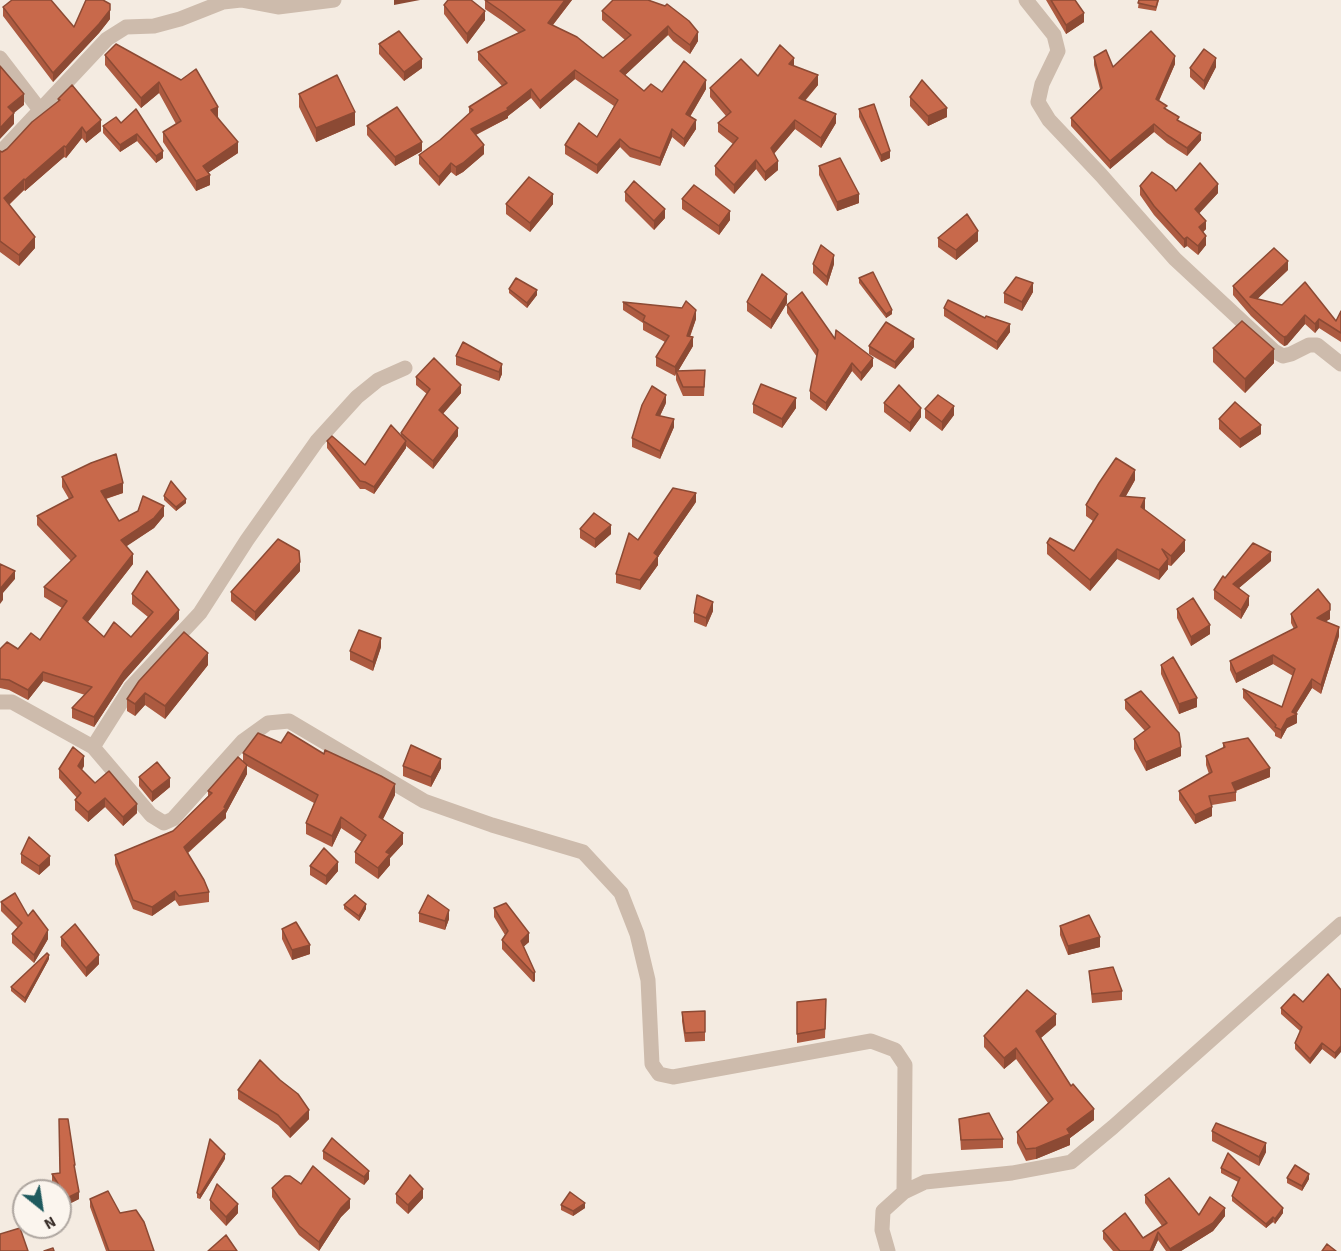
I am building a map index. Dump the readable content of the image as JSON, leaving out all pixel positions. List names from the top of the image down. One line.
{"north":"bottom right"}
